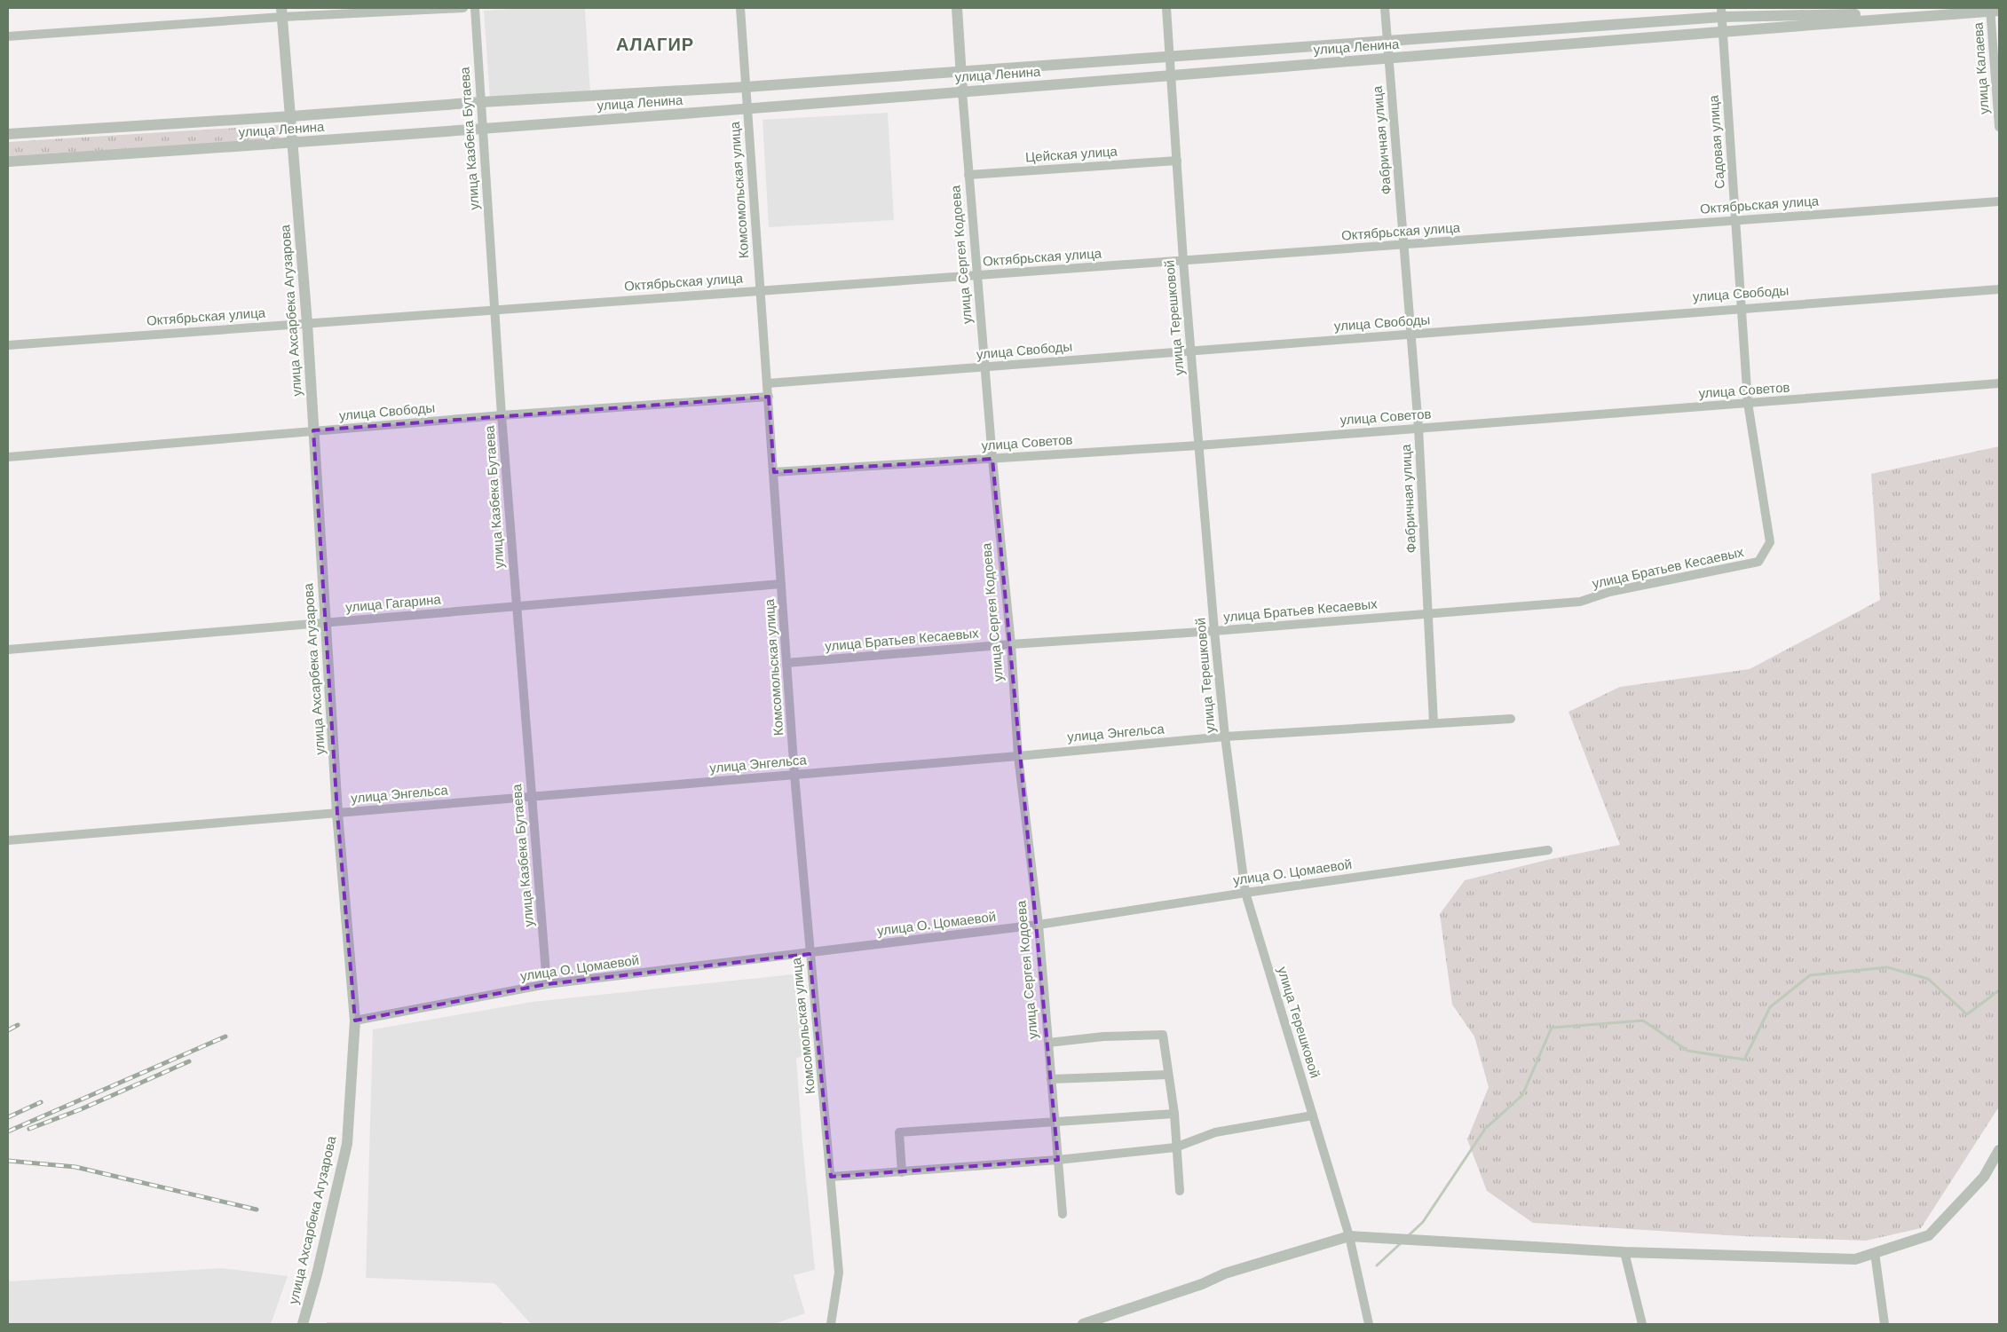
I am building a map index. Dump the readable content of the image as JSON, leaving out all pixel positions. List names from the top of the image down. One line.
{"streets":{"street":["улица Ленина","улица Калаева","улица Казбека Бутаева","Фабричная улица","Садовая улица","Цейская улица","Комсомольская улица","Октябрьская улица","улица Сергея Кодоева","улица Свободы","улица Ахсарбека Агузарова","улица Терешковой","улица Советов","улица Братьев Кесаевых","улица Гагарина","улица Энгельса","улица О. Цомаевой"]},"crossings":[["улица Ленина","улица Калаева"],["улица Ленина","улица Казбека Бутаева"],["улица Ленина","Фабричная улица"],["улица Ленина","Садовая улица"],["улица Ленина","Комсомольская улица"],["улица Ленина","улица Сергея Кодоева"],["улица Ленина","улица Ахсарбека Агузарова"],["улица Ленина","улица Терешковой"],["улица Казбека Бутаева","Октябрьская улица"],["улица Казбека Бутаева","улица Свободы"],["улица Казбека Бутаева","улица Гагарина"],["улица Казбека Бутаева","улица Энгельса"],["улица Казбека Бутаева","улица О. Цомаевой"],["Фабричная улица","Октябрьская улица"],["Фабричная улица","улица Свободы"],["Фабричная улица","улица Советов"],["Фабричная улица","улица Братьев Кесаевых"],["Фабричная улица","улица Энгельса"],["Садовая улица","Октябрьская улица"],["Садовая улица","улица Свободы"],["Садовая улица","улица Советов"],["Садовая улица","улица Братьев Кесаевых"],["Цейская улица","улица Сергея Кодоева"],["Цейская улица","улица Терешковой"],["Комсомольская улица","Октябрьская улица"],["Комсомольская улица","улица Свободы"],["Комсомольская улица","улица Советов"],["Комсомольская улица","улица Братьев Кесаевых"],["Комсомольская улица","улица Гагарина"],["Комсомольская улица","улица Энгельса"],["Комсомольская улица","улица О. Цомаевой"],["Октябрьская улица","улица Сергея Кодоева"],["Октябрьская улица","улица Ахсарбека Агузарова"],["Октябрьская улица","улица Терешковой"],["улица Сергея Кодоева","улица Свободы"],["улица Сергея Кодоева","улица Советов"],["улица Сергея Кодоева","улица Братьев Кесаевых"],["улица Сергея Кодоева","улица Энгельса"],["улица Сергея Кодоева","улица О. Цомаевой"],["улица Свободы","улица Ахсарбека Агузарова"],["улица Свободы","улица Терешковой"],["улица Ахсарбека Агузарова","улица Гагарина"],["улица Ахсарбека Агузарова","улица Энгельса"],["улица Ахсарбека Агузарова","улица О. Цомаевой"],["улица Терешковой","улица Советов"],["улица Терешковой","улица Братьев Кесаевых"],["улица Терешковой","улица Энгельса"],["улица Терешковой","улица О. Цомаевой"]],"districts":["АЛАГИР"]}
